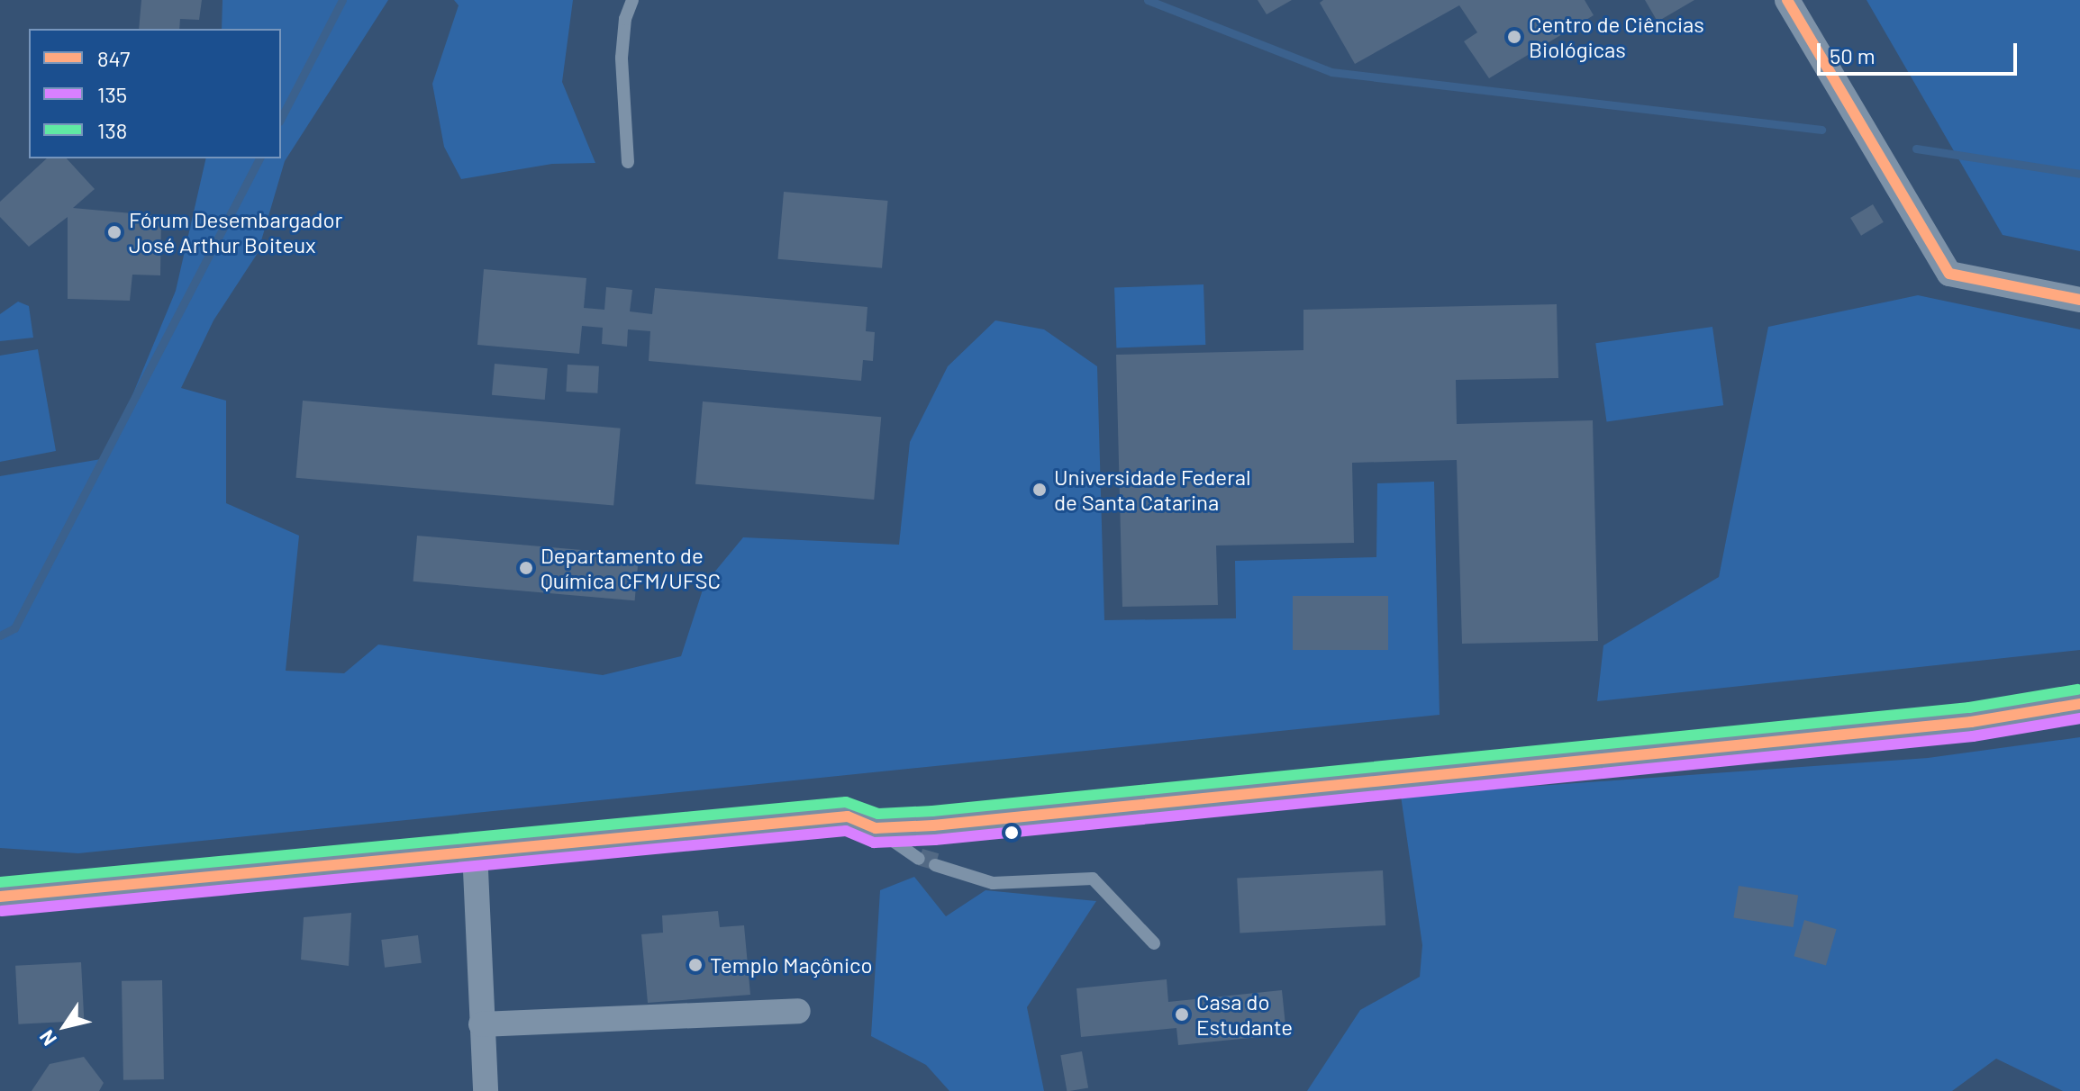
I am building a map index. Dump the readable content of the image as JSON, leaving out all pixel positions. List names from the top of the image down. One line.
{"places":["Centro de Ciências Biológicas","Fórum Desembargador José Arthur Boiteux","Universidade Federal de Santa Catarina","Departamento de Química CFM/UFSC","Templo Maçônico","Casa do Estudante"],"lines":["transit line 847","transit line 138","transit line 135"],"legend":["847","135","138"],"scale_bar":"50 m","north":"bottom left"}
